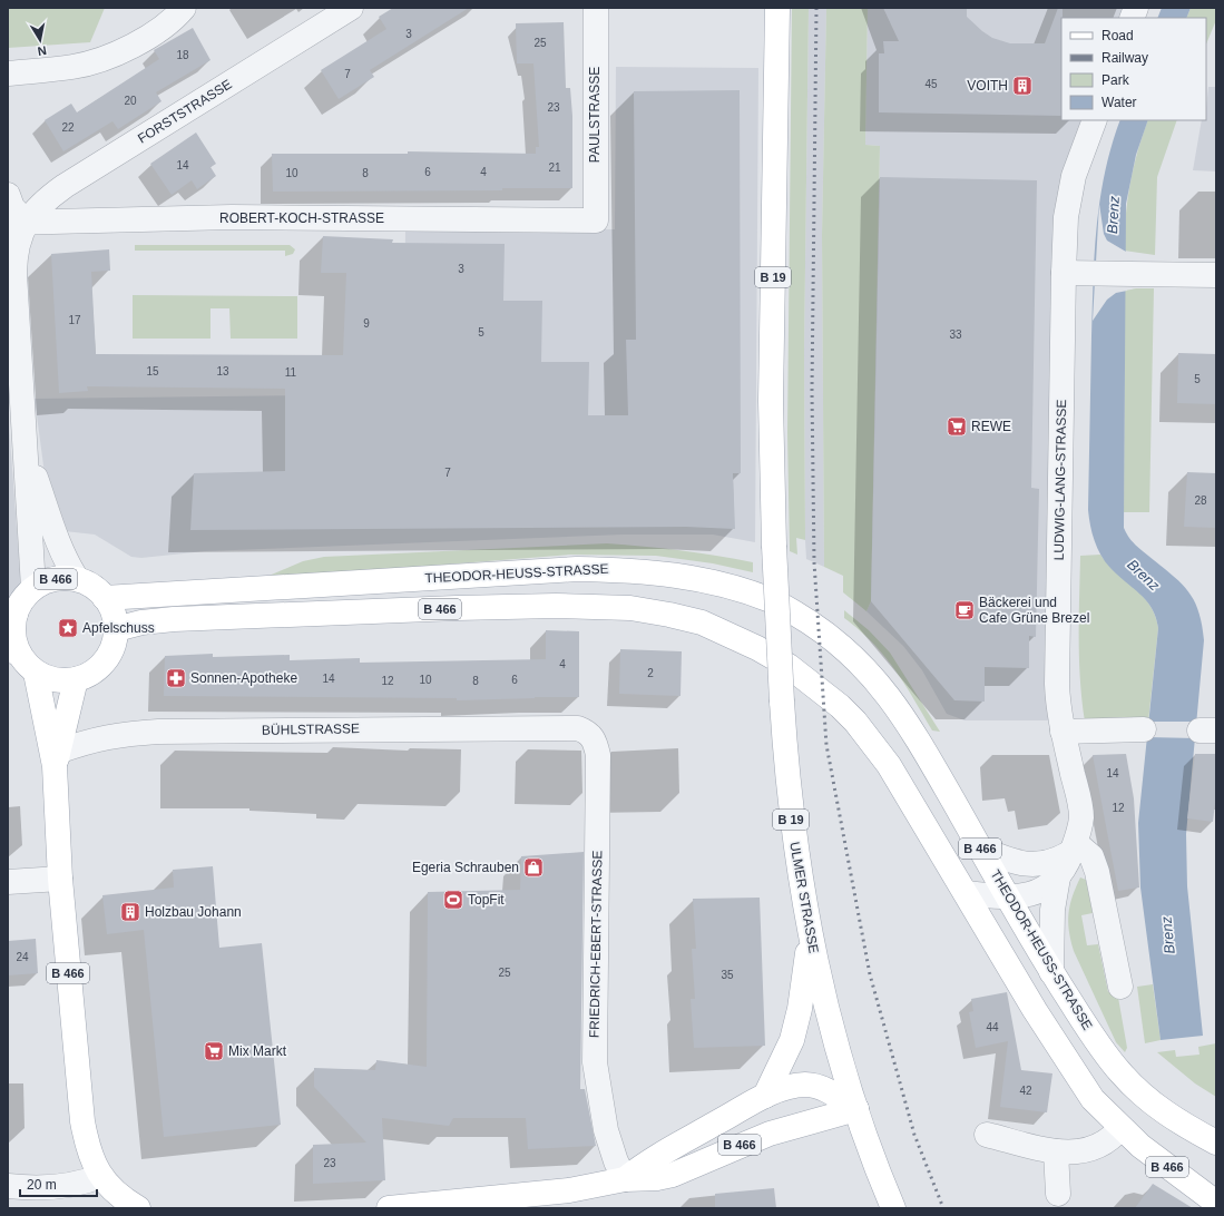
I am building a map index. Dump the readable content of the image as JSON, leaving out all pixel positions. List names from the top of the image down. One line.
{"streets":{"main road":["B 19","THEODOR-HEUSS-STRASSE","B 466","ULMER STRASSE"],"street":["FORSTSTRASSE","PAULSTRASSE","ROBERT-KOCH-STRASSE","LUDWIG-LANG-STRASSE","BÜHLSTRASSE","FRIEDRICH-EBERT-STRASSE"]},"crossings":[["FORSTSTRASSE","ROBERT-KOCH-STRASSE"],["PAULSTRASSE","ROBERT-KOCH-STRASSE"],["B 19","B 466"],["B 19","ULMER STRASSE"],["LUDWIG-LANG-STRASSE","THEODOR-HEUSS-STRASSE"],["LUDWIG-LANG-STRASSE","B 466"],["THEODOR-HEUSS-STRASSE","B 466"],["B 466","BÜHLSTRASSE"],["B 466","ULMER STRASSE"],["B 466","FRIEDRICH-EBERT-STRASSE"],["BÜHLSTRASSE","FRIEDRICH-EBERT-STRASSE"]],"water":["Brenz"],"places":{"building":["VOITH","Holzbau Johann"],"supermarket":["REWE","Mix Markt"],"cafe":["Bäckerei und Cafe Grüne Brezel"],"place":["Apfelschuss"],"pharmacy":["Sonnen-Apotheke"],"shop":["Egeria Schrauben"],"sports":["TopFit"]},"house_numbers":["3","25","18","7","45","20","23","22","14","21","6","4","10","8","3","17","9","5","33","15","13","11","5","7","28","4","2","14","10","6","12","8","14","12","24","25","35","44","42","23"],"legend":["Road","Railway","Park","Water"],"scale_bar":"20 m","north":"bottom"}
